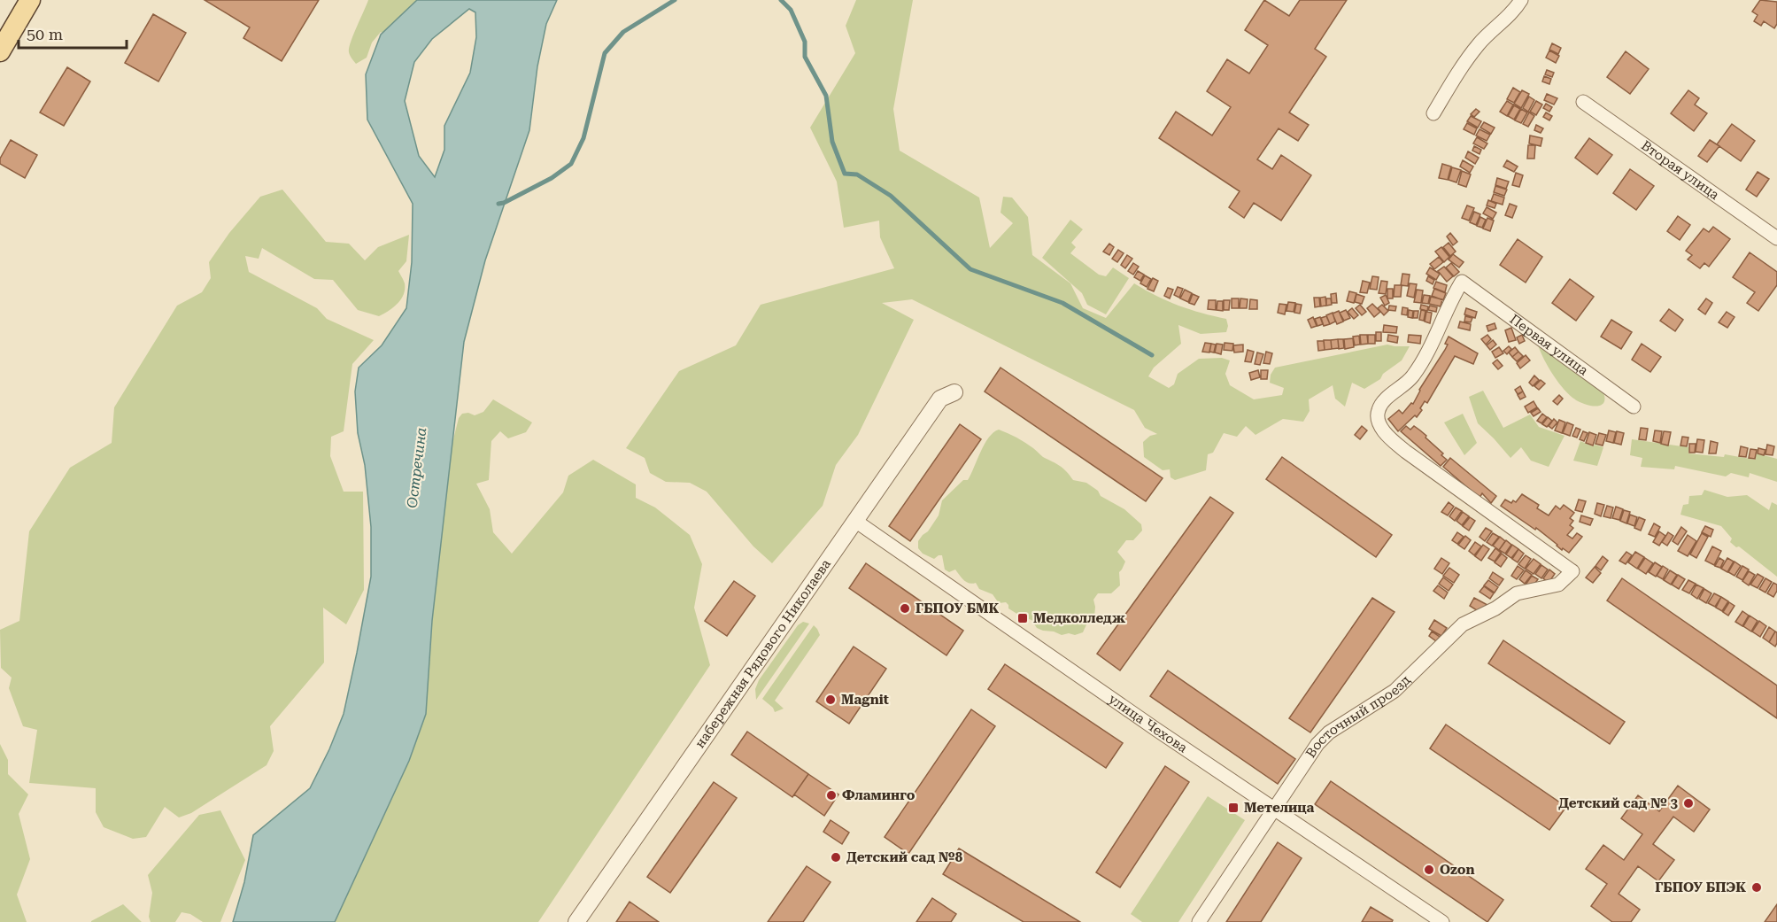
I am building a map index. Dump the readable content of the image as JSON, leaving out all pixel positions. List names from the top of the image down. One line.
{"streets":{"street":["Вторая улица","Первая улица","набережная Рядового Николаева","Восточный проезд","улица Чехова"]},"crossings":[["Первая улица","Восточный проезд"],["набережная Рядового Николаева","улица Чехова"],["Восточный проезд","улица Чехова"]],"water":["Остречина"],"places":{"other":["ГБПОУ БМК","Magnit","Фламинго","Детский сад № 3","Детский сад №8","Ozon","ГБПОУ БПЭК"],"transit":["Медколледж","Метелица"]},"scale_bar":"50 m"}
